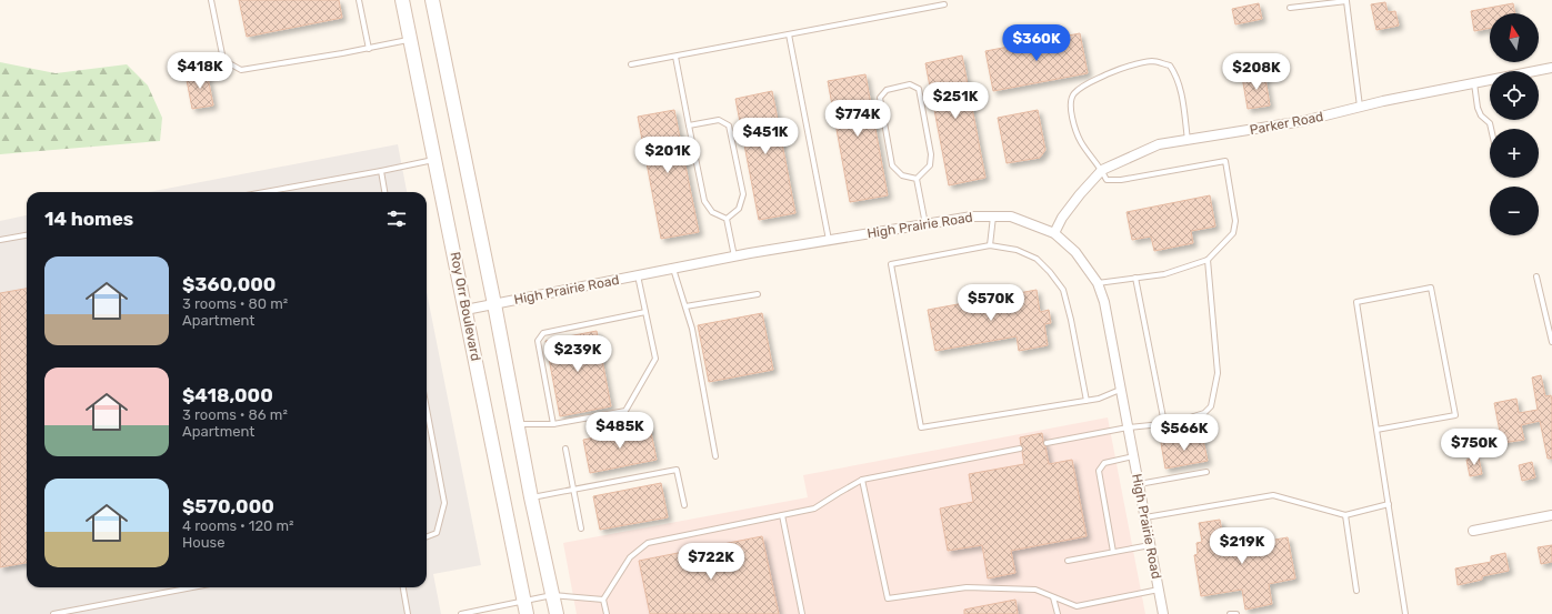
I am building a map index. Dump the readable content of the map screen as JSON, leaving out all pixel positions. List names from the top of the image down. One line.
{"streets":{"main road":["Roy Orr Boulevard"],"street":["Parker Road","High Prairie Road"]},"crossings":[["Parker Road","High Prairie Road"],["High Prairie Road","Roy Orr Boulevard"]],"north":"top","page":{"map_buttons":["+","−"],"price":["$360K","$418K","$208K","$251K","$774K","$451K","$201K","$570K","$239K","$485K","$566K","$750K","$219K","$722K"],"heading":"14 homes","list":[{"name":"$360,000","note":"3 rooms · 80 m² · Apartment"},{"name":"$418,000","note":"3 rooms · 86 m² · Apartment"},{"name":"$570,000","note":"4 rooms · 120 m² · House"}]}}
